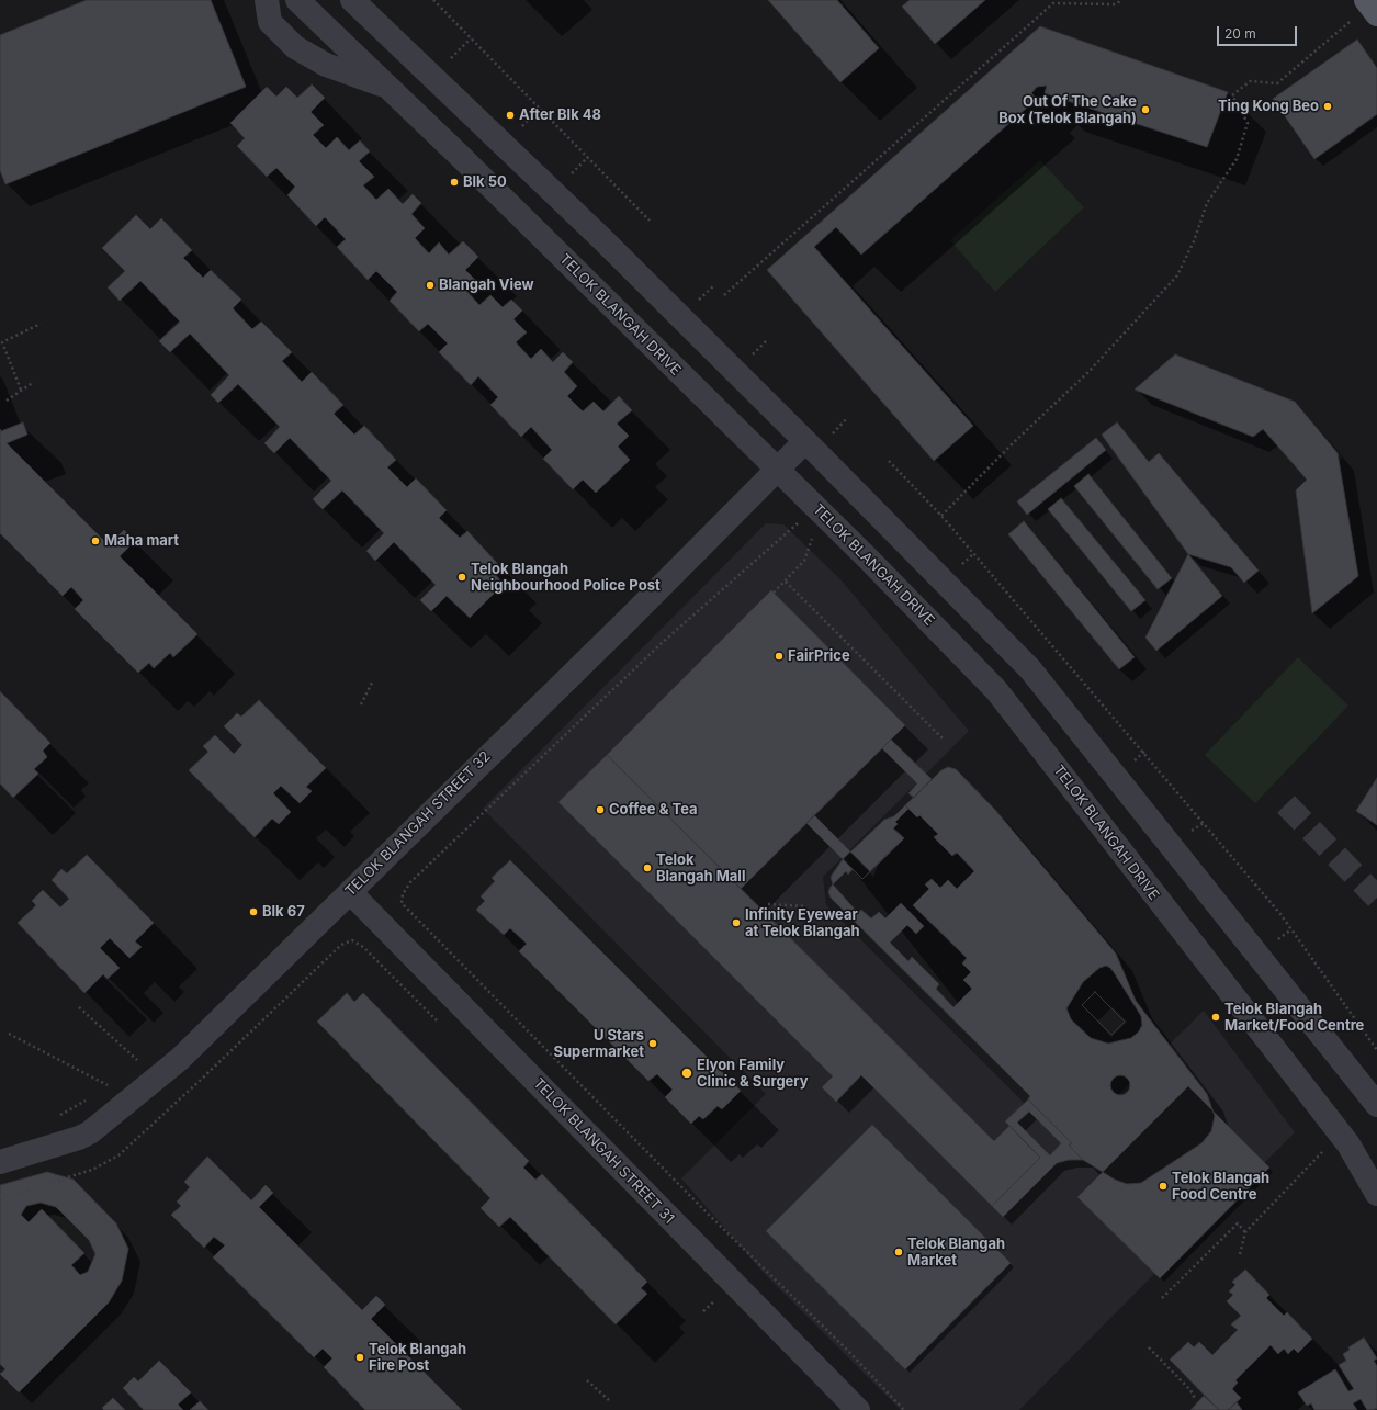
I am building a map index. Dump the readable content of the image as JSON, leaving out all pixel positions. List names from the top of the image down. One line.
{"streets":{"street":["TELOK BLANGAH DRIVE","TELOK BLANGAH STREET 32","TELOK BLANGAH STREET 31"]},"crossings":[["TELOK BLANGAH DRIVE","TELOK BLANGAH STREET 32"],["TELOK BLANGAH STREET 32","TELOK BLANGAH STREET 31"]],"places":["Ting Kong Beo","Out Of The Cake Box (Telok Blangah)","After Blk 48","Blk 50","Blangah View","Maha mart","Telok Blangah Neighbourhood Police Post","FairPrice","Coffee & Tea","Telok Blangah Mall","Blk 67","Infinity Eyewear at Telok Blangah","Telok Blangah Market/Food Centre","U Stars Supermarket","Elyon Family Clinic & Surgery","Telok Blangah Food Centre","Telok Blangah Market","Telok Blangah Fire Post"],"scale_bar":"20 m"}
